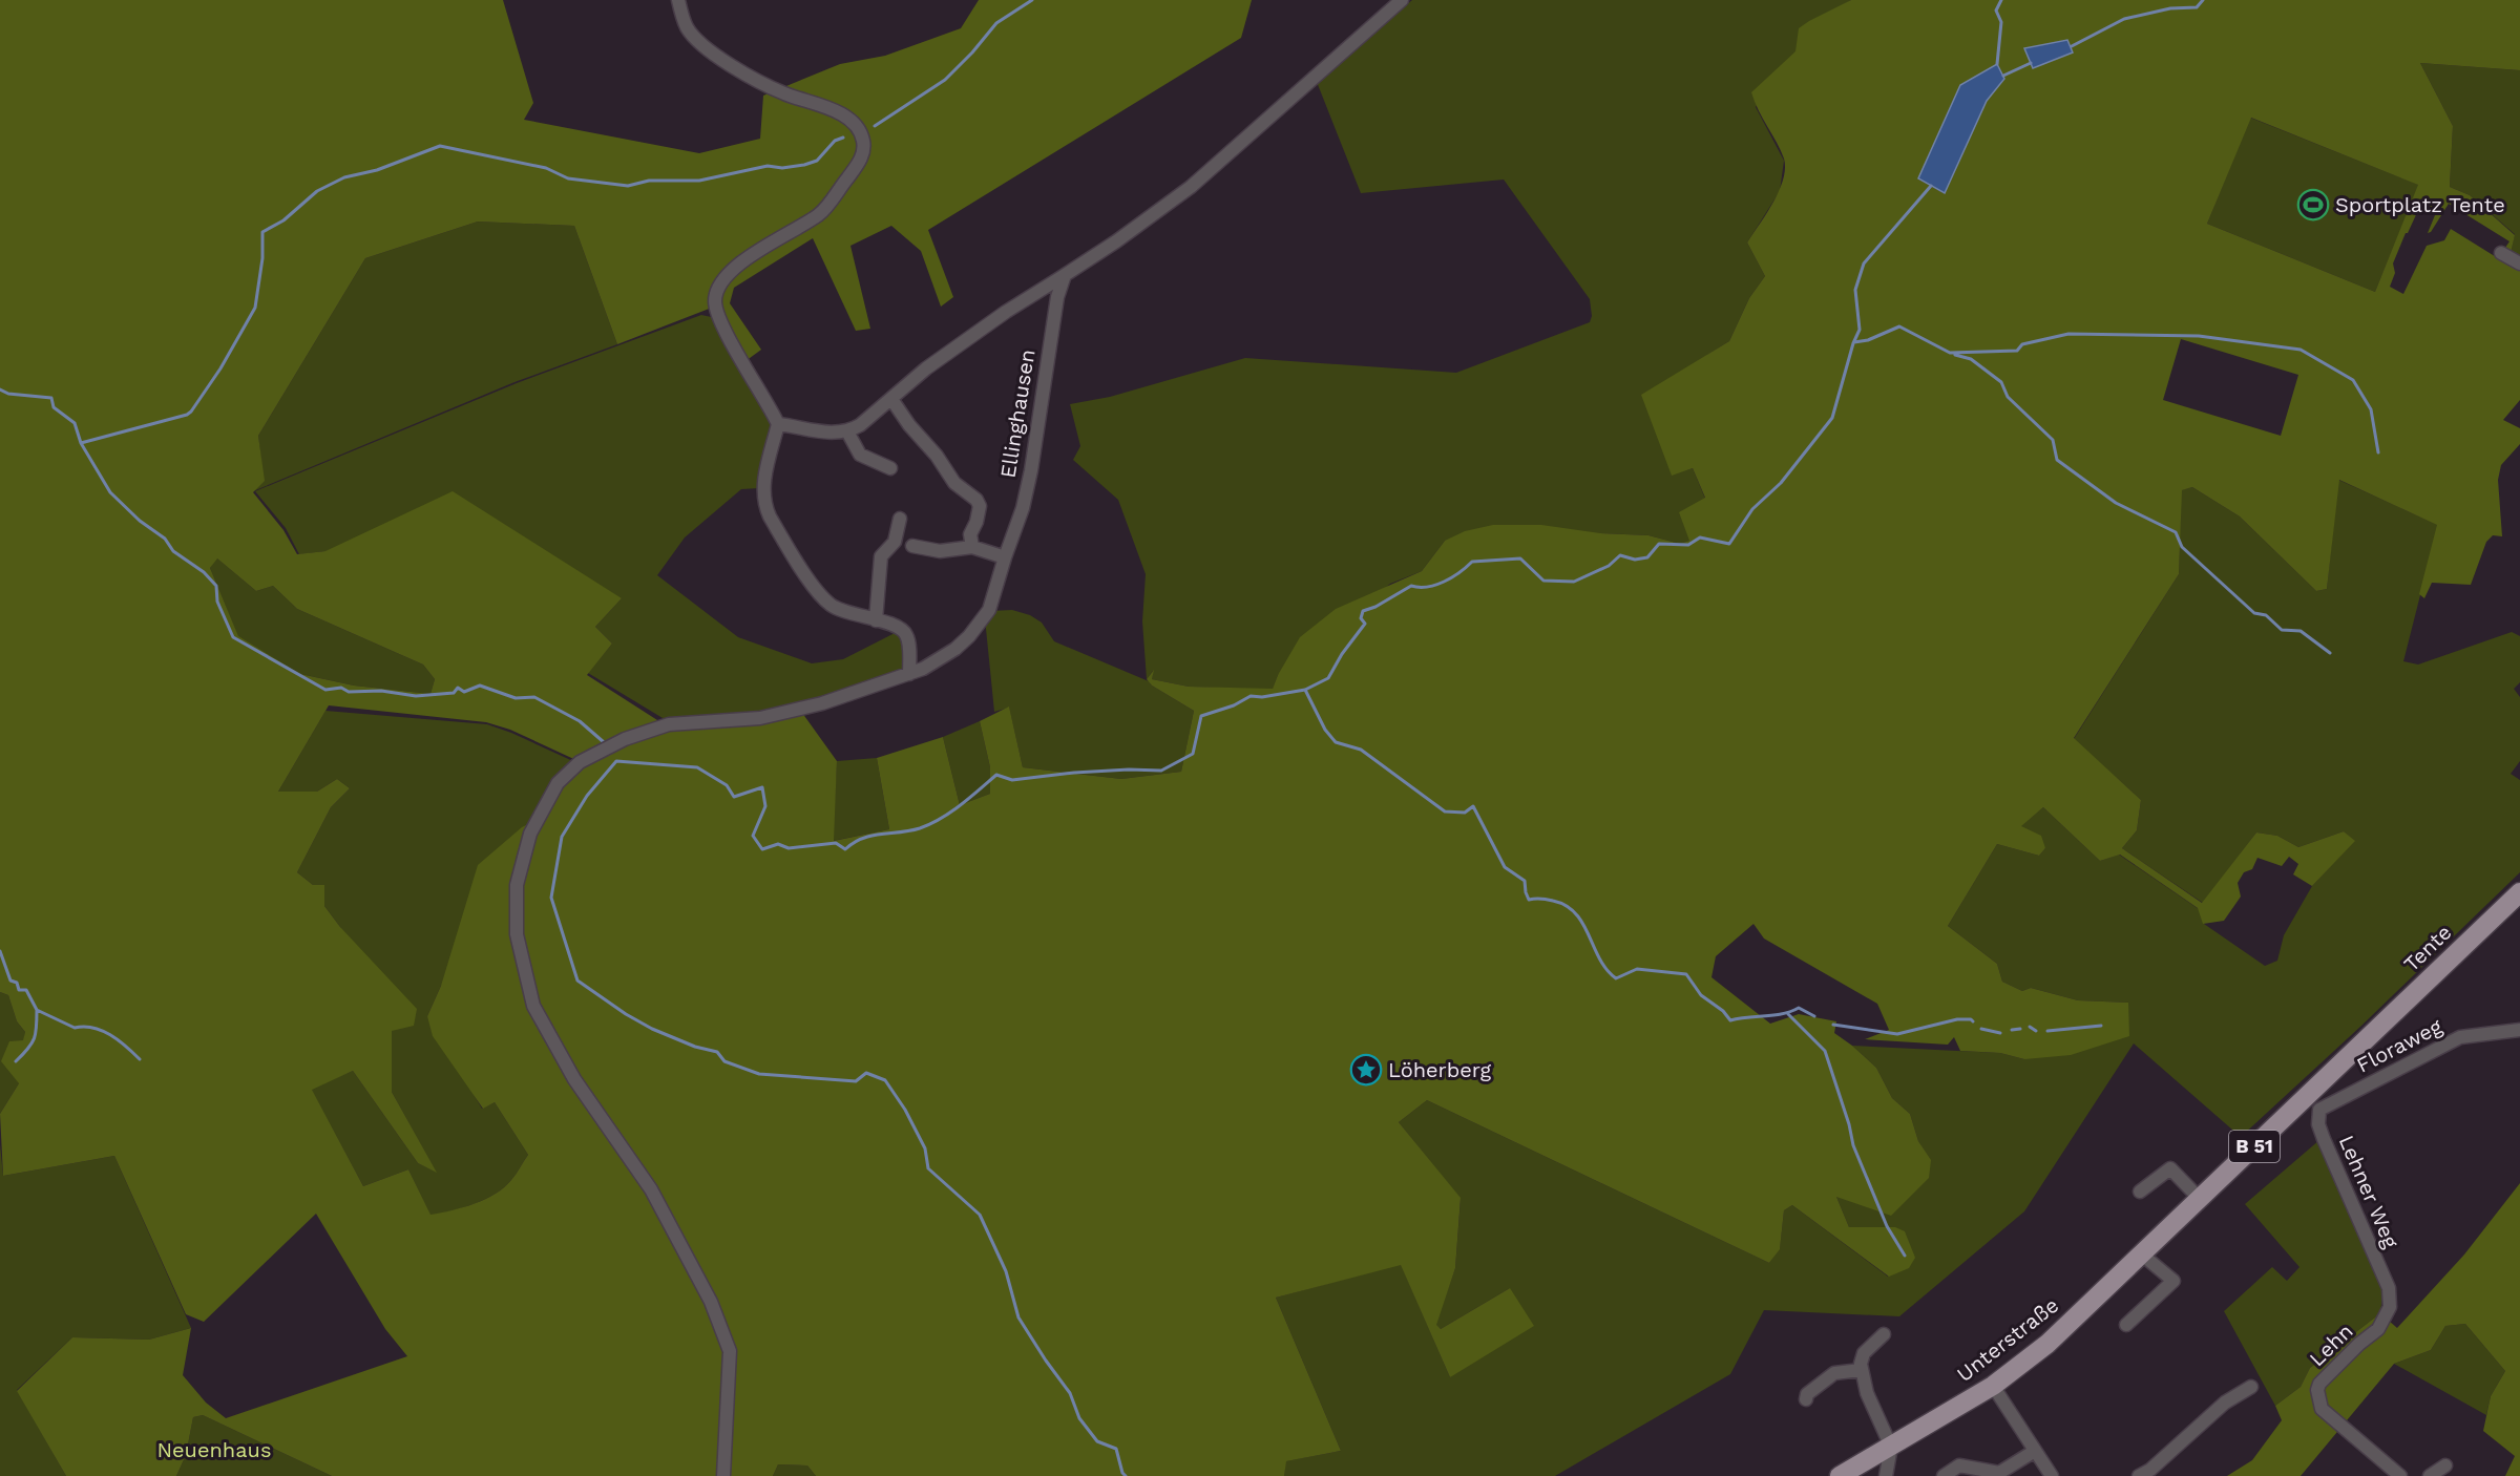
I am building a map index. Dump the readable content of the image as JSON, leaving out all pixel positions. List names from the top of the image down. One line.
{"streets":{"main road":["Tente","B 51","Unterstraße"],"street":["Ellinghausen","Floraweg","Lehner Weg","Lehn"]},"crossings":[["Tente","Unterstraße"],["Floraweg","Lehner Weg"],["Floraweg","Unterstraße"],["Lehner Weg","Unterstraße"],["Lehner Weg","Lehn"]],"parks":["Neuenhaus"],"places":{"sports":["Sportplatz Tente"],"place":["Löherberg"]}}
